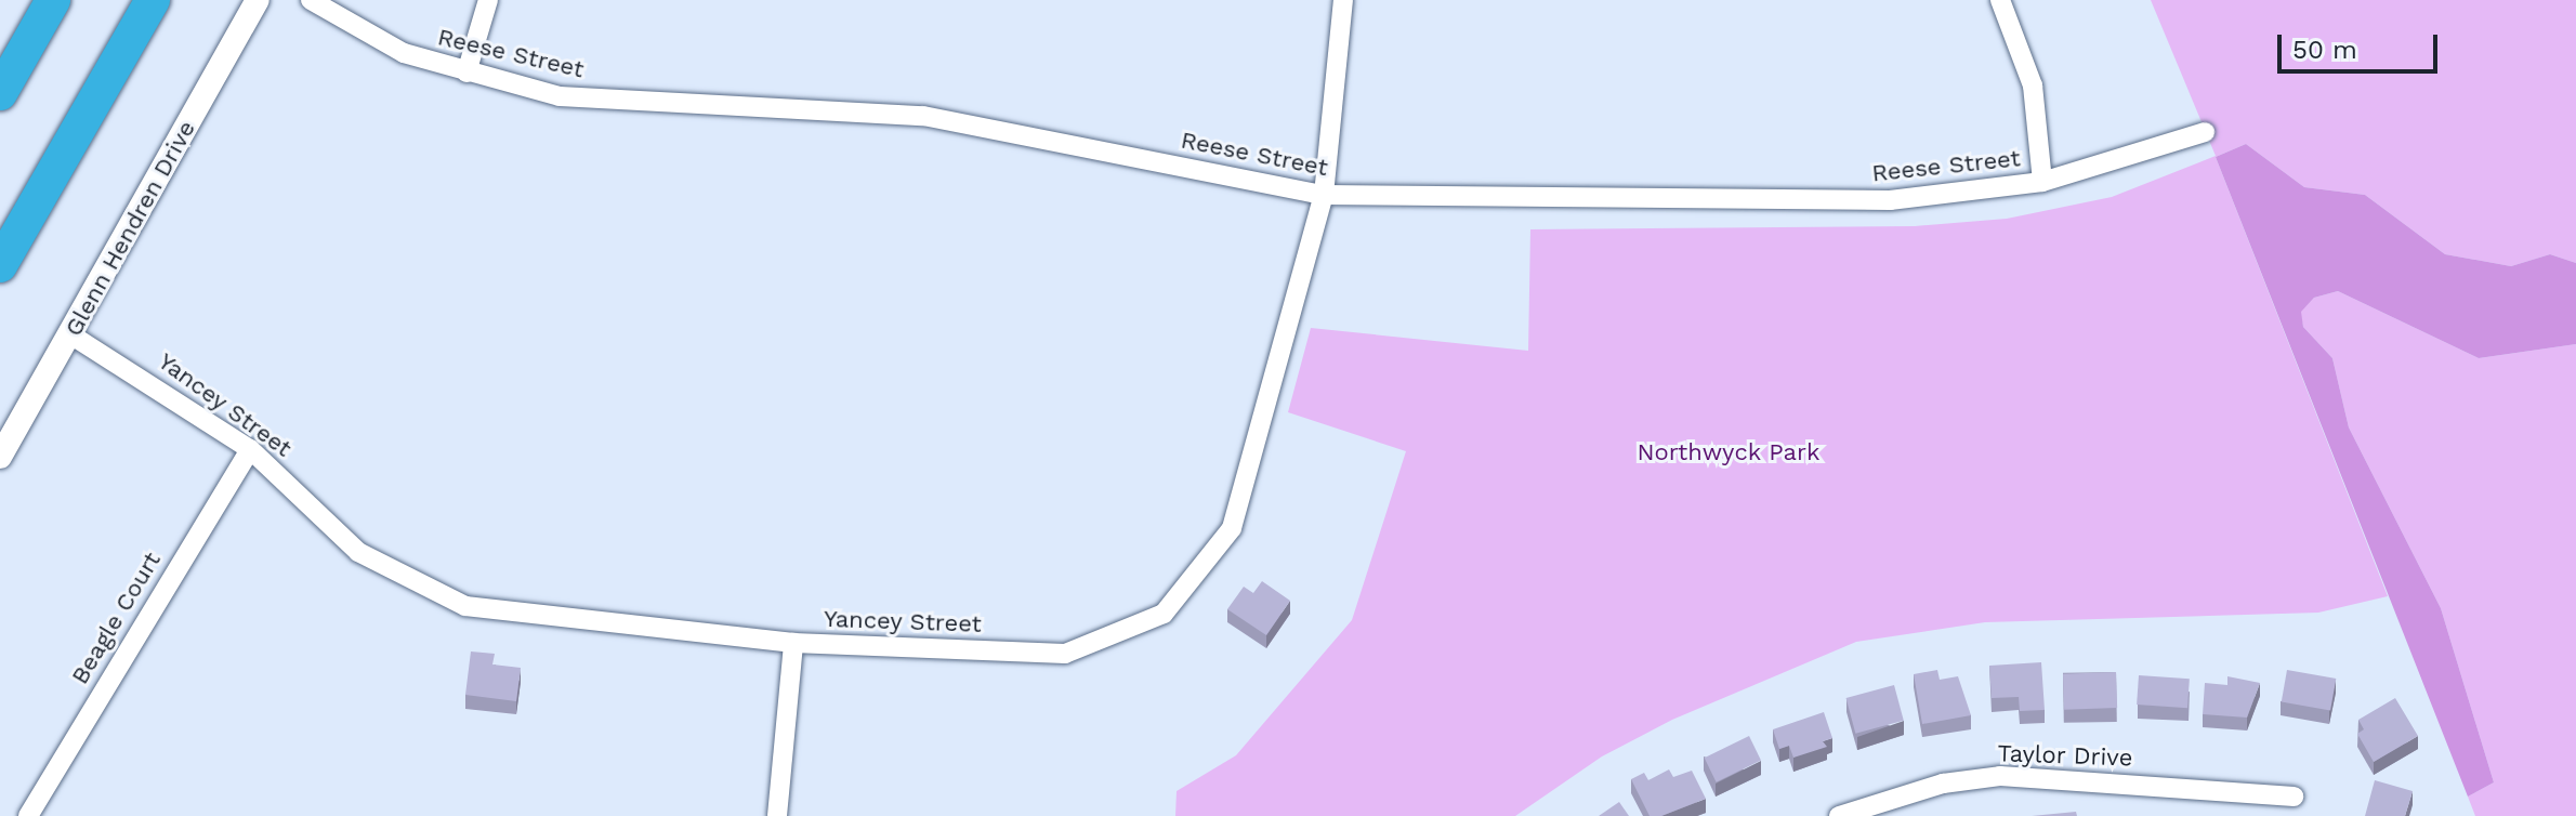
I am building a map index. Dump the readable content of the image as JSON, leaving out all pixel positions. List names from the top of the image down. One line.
{"streets":{"street":["Reese Street","Glenn Hendren Drive","Yancey Street","Beagle Court","Taylor Drive"]},"crossings":[["Reese Street","Yancey Street"],["Glenn Hendren Drive","Yancey Street"],["Yancey Street","Beagle Court"]],"parks":["Northwyck Park"],"scale_bar":"50 m"}
